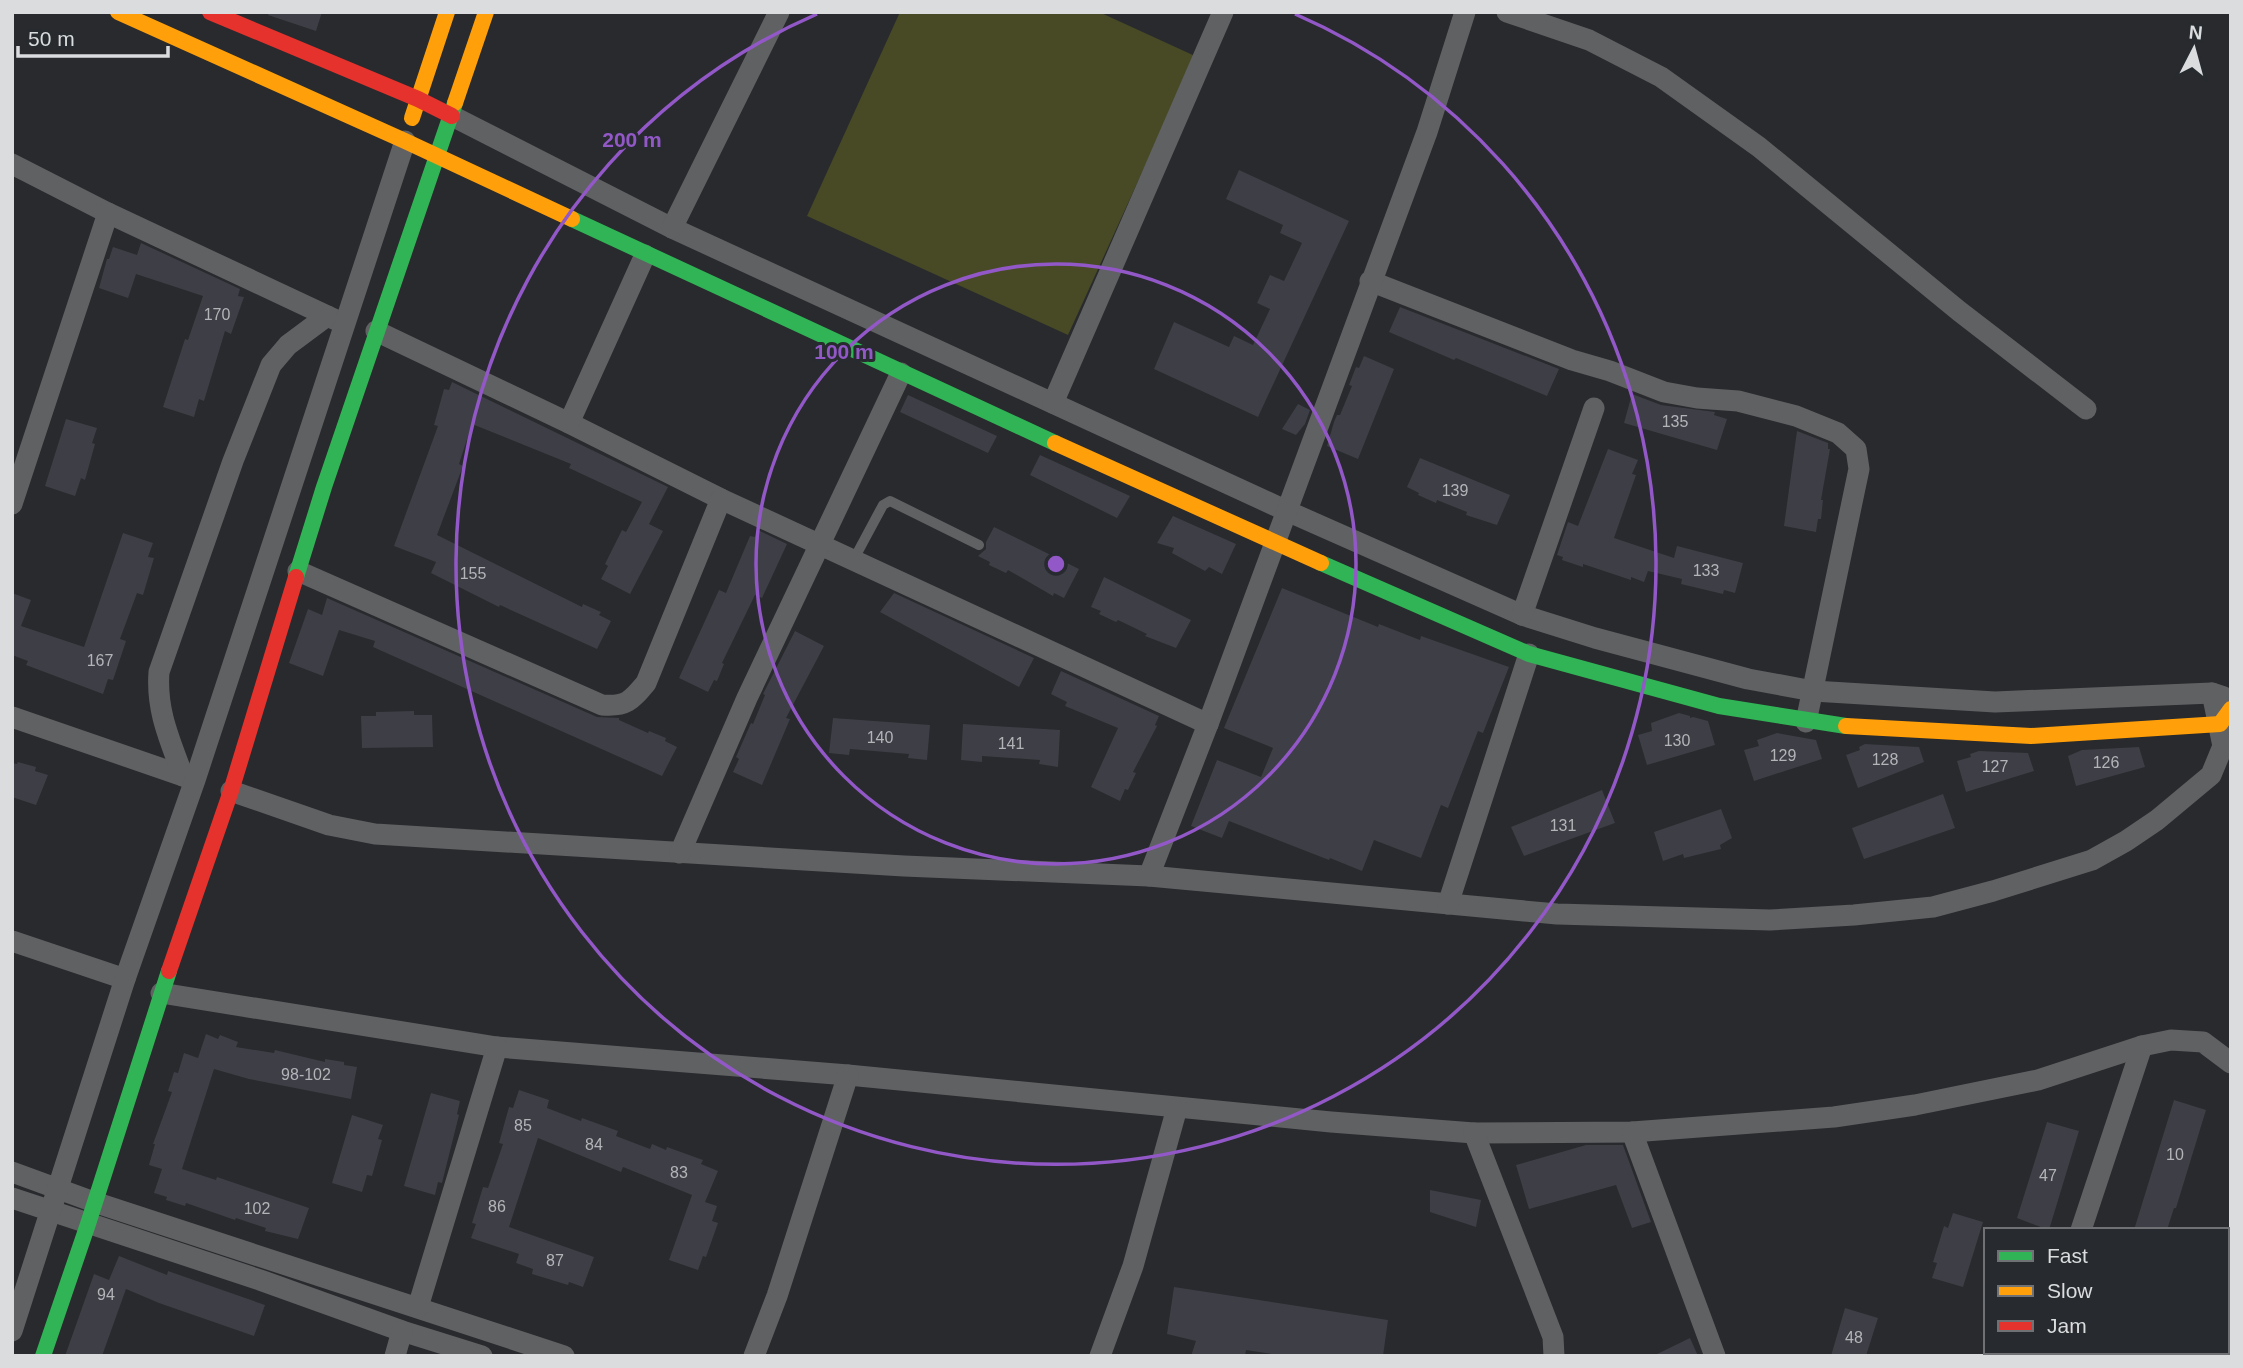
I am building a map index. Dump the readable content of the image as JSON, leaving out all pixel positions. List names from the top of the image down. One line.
{"house_numbers":["170","135","139","133","155","167","140","130","141","129","128","126","127","131","98-102","85","84","10","83","47","86","102","87","94","48"],"legend":["Fast","Slow","Jam"],"scale_bar":"50 m","north":"top","rings":["200 m","100 m"]}
